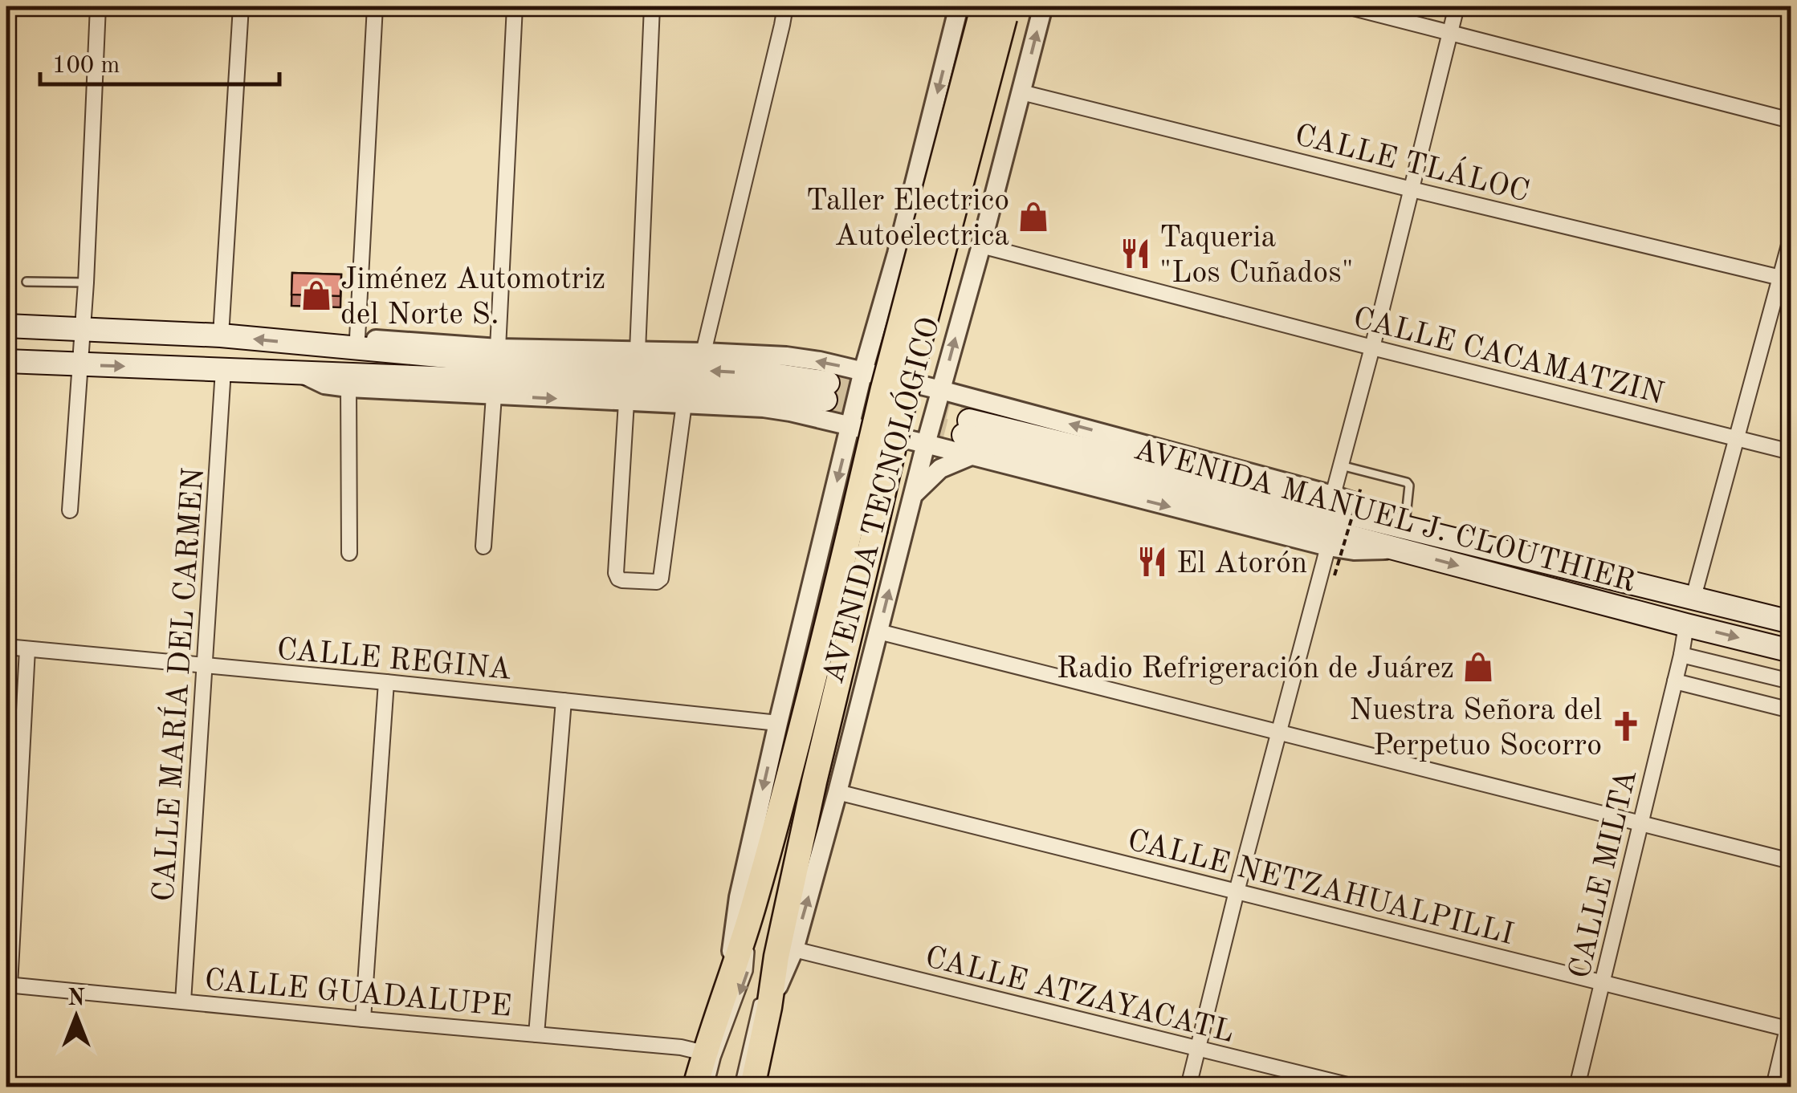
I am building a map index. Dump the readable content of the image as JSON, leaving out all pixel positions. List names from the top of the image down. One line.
{"streets":{"main road":["AVENIDA TECNOLÓGICO","AVENIDA MANUEL J. CLOUTHIER"],"street":["CALLE TLÁLOC","CALLE CACAMATZIN","CALLE REGINA","CALLE MARÍA DEL CARMEN","CALLE MILTA","CALLE NETZAHUALPILLI","CALLE GUADALUPE","CALLE ATZAYACATL"]},"crossings":[["CALLE TLÁLOC","AVENIDA TECNOLÓGICO"],["CALLE CACAMATZIN","AVENIDA TECNOLÓGICO"],["AVENIDA TECNOLÓGICO","CALLE REGINA"],["AVENIDA TECNOLÓGICO","CALLE NETZAHUALPILLI"],["AVENIDA TECNOLÓGICO","CALLE GUADALUPE"],["AVENIDA TECNOLÓGICO","CALLE ATZAYACATL"],["AVENIDA MANUEL J. CLOUTHIER","CALLE MILTA"],["CALLE REGINA","CALLE MARÍA DEL CARMEN"],["CALLE MARÍA DEL CARMEN","CALLE GUADALUPE"],["CALLE MILTA","CALLE NETZAHUALPILLI"]],"places":{"shop":["Taller Electrico Autoelectrica","Jiménez Automotriz del Norte S.","Radio Refrigeración de Juárez"],"restaurant":["Taqueria \"Los Cuñados\"","El Atorón"],"church":["Nuestra Señora del Perpetuo Socorro"]},"scale_bar":"100 m","north":"top"}
